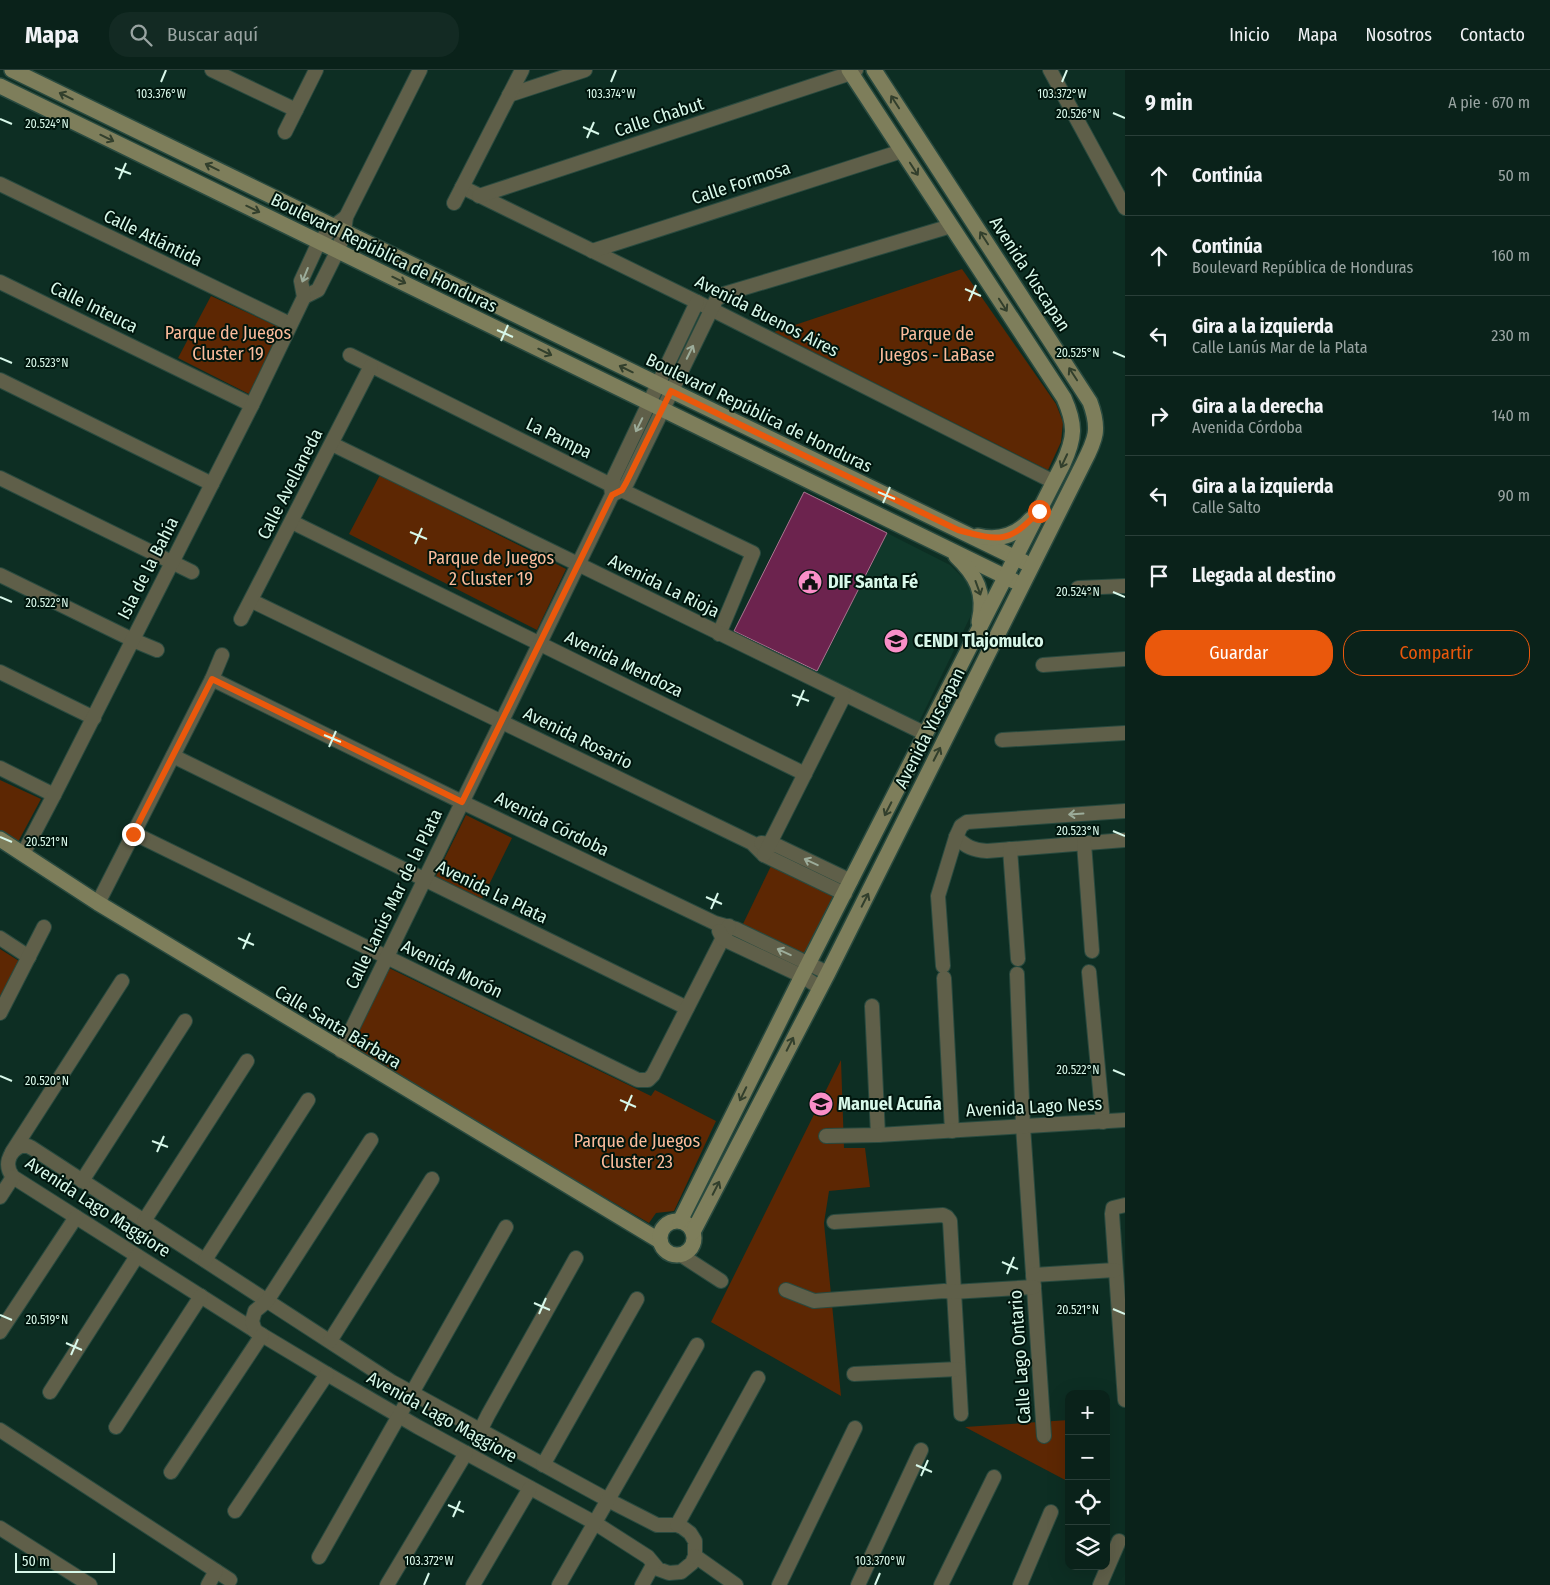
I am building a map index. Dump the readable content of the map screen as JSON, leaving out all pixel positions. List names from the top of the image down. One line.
{"streets":{"street":["Calle Chabut","Calle Formosa","Calle Atlántida","Boulevard República de Honduras","Avenida Yuscapan","Calle Inteuca","Avenida Buenos Aires","La Pampa","Calle Avellaneda","Isla de la Bahía","Avenida La Rioja","Avenida Mendoza","Avenida Rosario","Avenida Córdoba","Avenida La Plata","Calle Lanús Mar de la Plata","Avenida Morón","Calle Santa Bárbara","Avenida Lago Ness","Avenida Lago Maggiore","Calle Lago Ontario"]},"crossings":[["Calle Chabut","Avenida Yuscapan"],["Calle Chabut","Avenida Buenos Aires"],["Calle Formosa","Avenida Yuscapan"],["Calle Formosa","Avenida Buenos Aires"],["Calle Atlántida","Isla de la Bahía"],["Boulevard República de Honduras","Avenida Yuscapan"],["Boulevard República de Honduras","Isla de la Bahía"],["Boulevard República de Honduras","Calle Lanús Mar de la Plata"],["Avenida Yuscapan","Avenida Buenos Aires"],["Avenida Yuscapan","Avenida La Rioja"],["Avenida Yuscapan","Avenida Rosario"],["Avenida Yuscapan","Calle Lanús Mar de la Plata"],["Avenida Yuscapan","Calle Santa Bárbara"],["Calle Inteuca","Isla de la Bahía"],["Avenida Buenos Aires","Calle Lanús Mar de la Plata"],["La Pampa","Calle Avellaneda"],["La Pampa","Avenida La Rioja"],["La Pampa","Calle Lanús Mar de la Plata"],["Calle Avellaneda","Avenida La Rioja"],["Calle Avellaneda","Avenida Mendoza"],["Calle Avellaneda","Avenida Rosario"],["Isla de la Bahía","Calle Santa Bárbara"],["Avenida La Rioja","Calle Lanús Mar de la Plata"],["Avenida Mendoza","Calle Lanús Mar de la Plata"],["Avenida Rosario","Calle Lanús Mar de la Plata"],["Avenida Córdoba","Calle Lanús Mar de la Plata"],["Avenida La Plata","Calle Lanús Mar de la Plata"],["Avenida La Plata","Avenida Morón"],["Calle Lanús Mar de la Plata","Avenida Morón"],["Calle Lanús Mar de la Plata","Calle Santa Bárbara"],["Avenida Lago Ness","Calle Lago Ontario"]],"parks":["Parque de Juegos Cluster 19","Parque de Juegos - LaBase","Parque de Juegos 2 Cluster 19","Parque de Juegos Cluster 23"],"places":{"public building":["DIF Santa Fé"],"school or university":["CENDI Tlajomulco","Manuel Acuña"]},"scale_bar":"50 m","page":{"header":"Mapa","search":"Buscar aquí","nav":["Inicio","Mapa","Nosotros","Contacto"],"heading":["9 min","A pie · 670 m"],"list":[["Continúa","50 m"],["Continúa","Boulevard República de Honduras","160 m"],["Gira a la izquierda","Calle Lanús Mar de la Plata","230 m"],["Gira a la derecha","Avenida Córdoba","140 m"],["Gira a la izquierda","Calle Salto","90 m"],"Llegada al destino"],"buttons":["Guardar","Compartir"],"map_buttons":["+","−"],"scale":"50 m"},"coordinates":["103.374°W","103.372°W","103.376°W","20.526°N","20.524°N","20.525°N","20.523°N","20.522°N","20.521°N","20.520°N","20.519°N","103.370°W"]}
